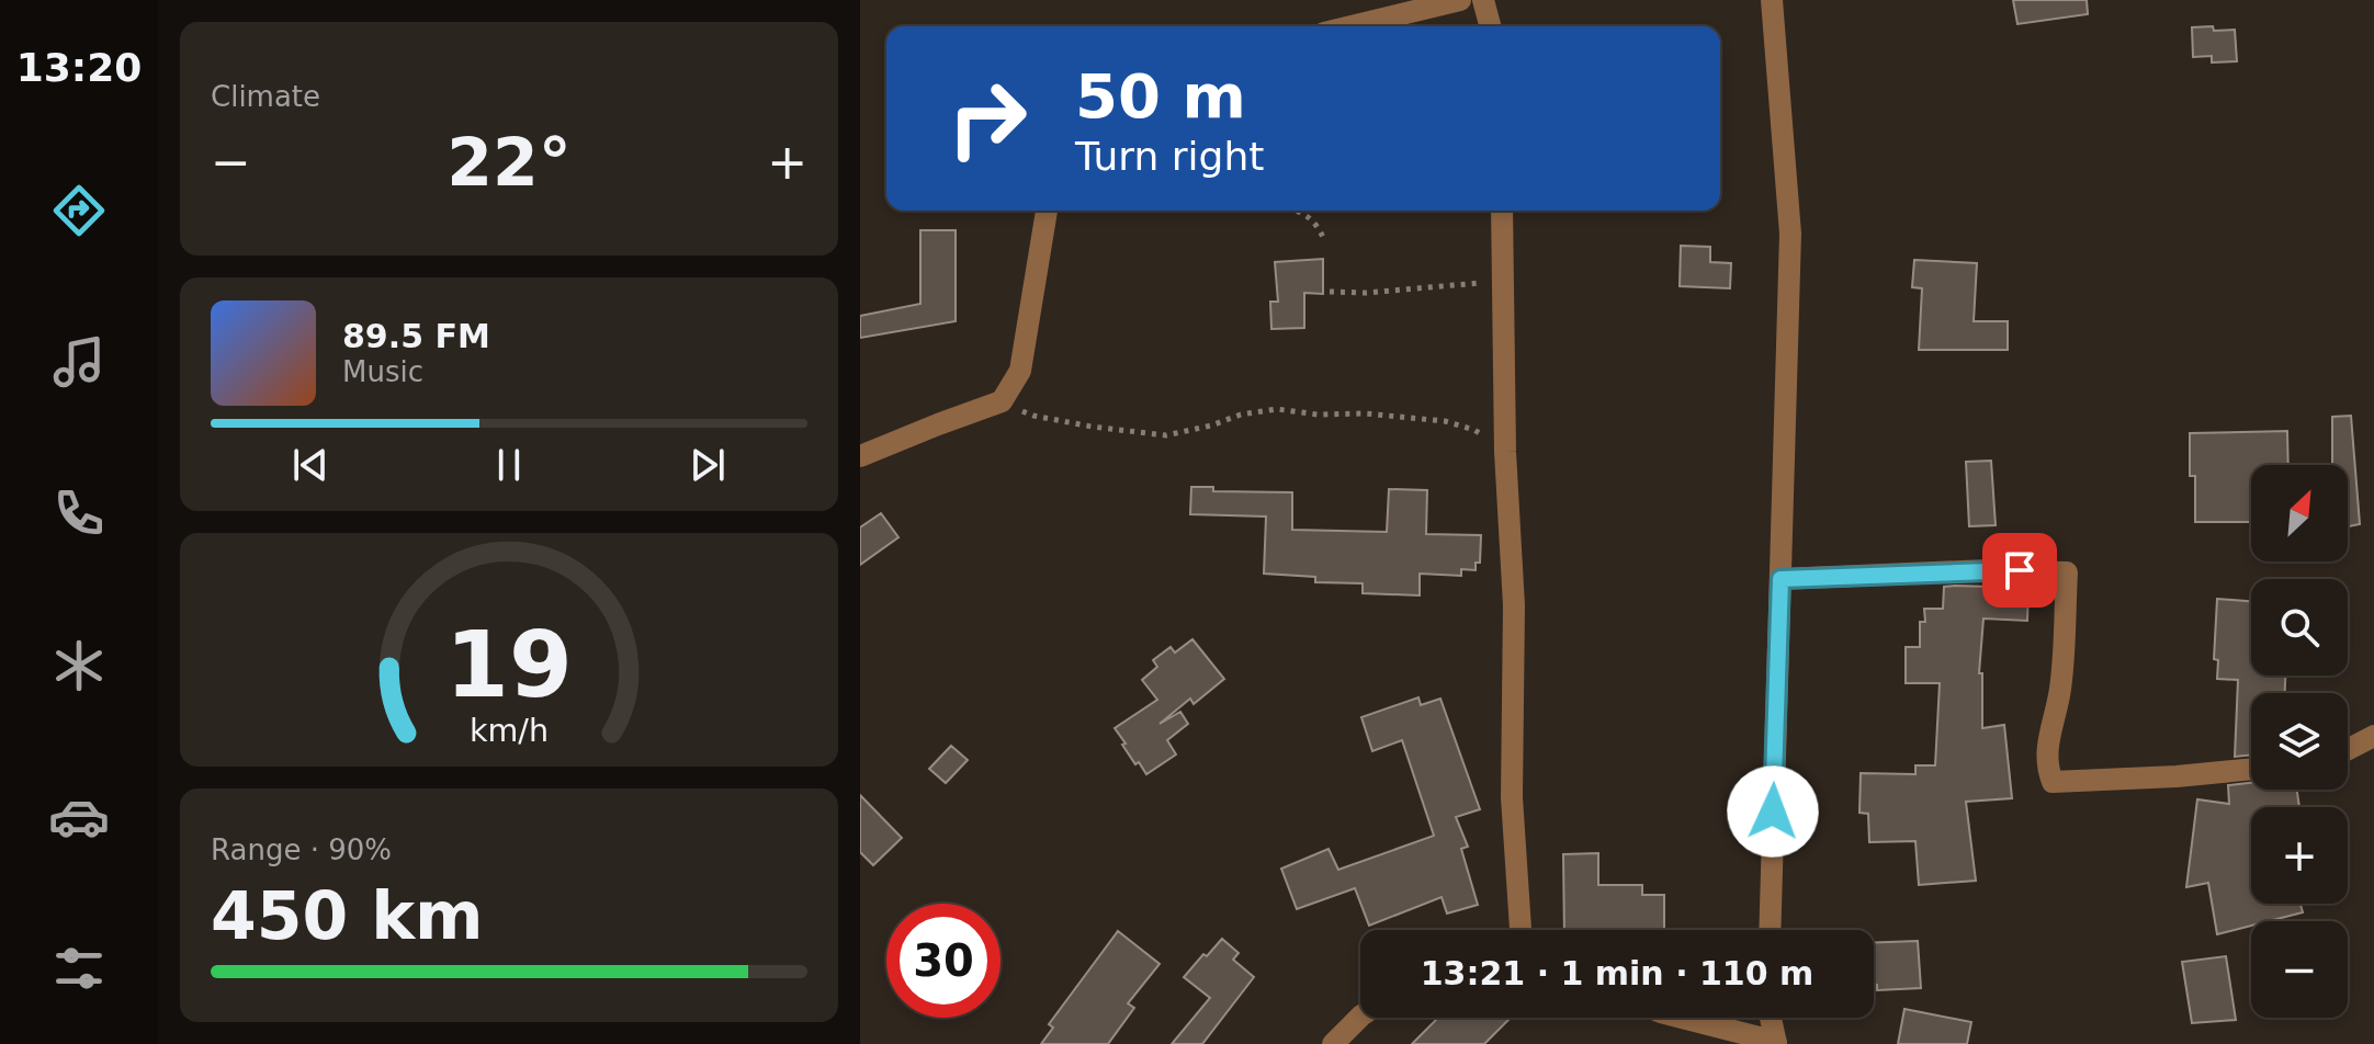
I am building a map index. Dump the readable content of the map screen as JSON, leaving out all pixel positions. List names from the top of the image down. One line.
{"north":"top right","page":{"tabs":"13:20","tile":["Climate",["Range · 90%","450 km"]],"turn":["50 m","Turn right"],"heat":["−","22°","+"],"song":["89.5 FM","Music"],"map_buttons":["+","−"],"limit":"30","trip":"13:21 · 1 min · 110 m","gauge":["19","km/h"]}}
